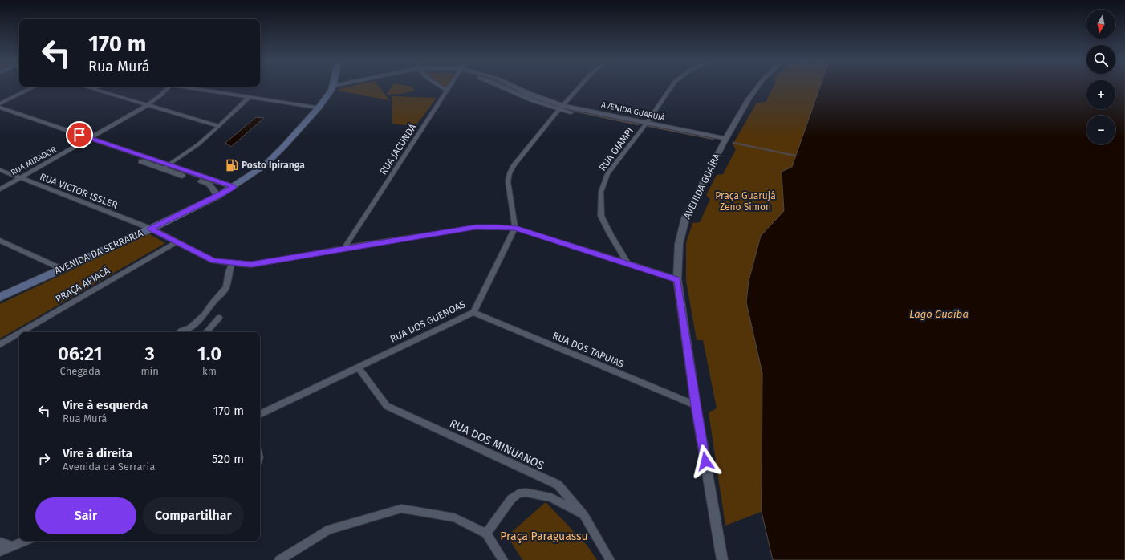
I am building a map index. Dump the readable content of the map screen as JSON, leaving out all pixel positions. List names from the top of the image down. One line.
{"streets":{"main road":["AVENIDA DA SERRARIA"],"street":["AVENIDA GUARUJÁ","RUA JACUNDÁ","RUA OIAMPI","RUA MIRADOR","AVENIDA GUAÍBA","RUA VICTOR ISSLER","PRAÇA APIACÁ","RUA DOS GUENOAS","RUA DOS TAPUIAS","RUA DOS MINUANOS"]},"crossings":[["AVENIDA GUARUJÁ","RUA OIAMPI"],["AVENIDA GUARUJÁ","AVENIDA GUAÍBA"],["AVENIDA GUARUJÁ","AVENIDA DA SERRARIA"],["RUA JACUNDÁ","RUA VICTOR ISSLER"],["RUA OIAMPI","RUA VICTOR ISSLER"],["RUA MIRADOR","RUA VICTOR ISSLER"],["AVENIDA GUAÍBA","RUA VICTOR ISSLER"],["AVENIDA GUAÍBA","RUA DOS TAPUIAS"],["RUA VICTOR ISSLER","AVENIDA DA SERRARIA"],["RUA VICTOR ISSLER","PRAÇA APIACÁ"],["RUA VICTOR ISSLER","RUA DOS GUENOAS"],["RUA DOS GUENOAS","RUA DOS TAPUIAS"],["RUA DOS GUENOAS","RUA DOS MINUANOS"]],"water":["Lago Guaíba"],"parks":["Praça Guarujá Zeno Simon","Praça Paraguassu"],"places":{"fuel station":["Posto Ipiranga"]},"north":"bottom","page":{"map_buttons":["+","−"],"turn":["170 m","Rua Murá"],"eta":["06:21","Chegada","3","min","1.0","km"],"list":[{"name":"Vire à esquerda","note":"Rua Murá","value":"170 m"},{"name":"Vire à direita","note":"Avenida da Serraria","value":"520 m"}],"buttons":["Sair","Compartilhar"]}}
